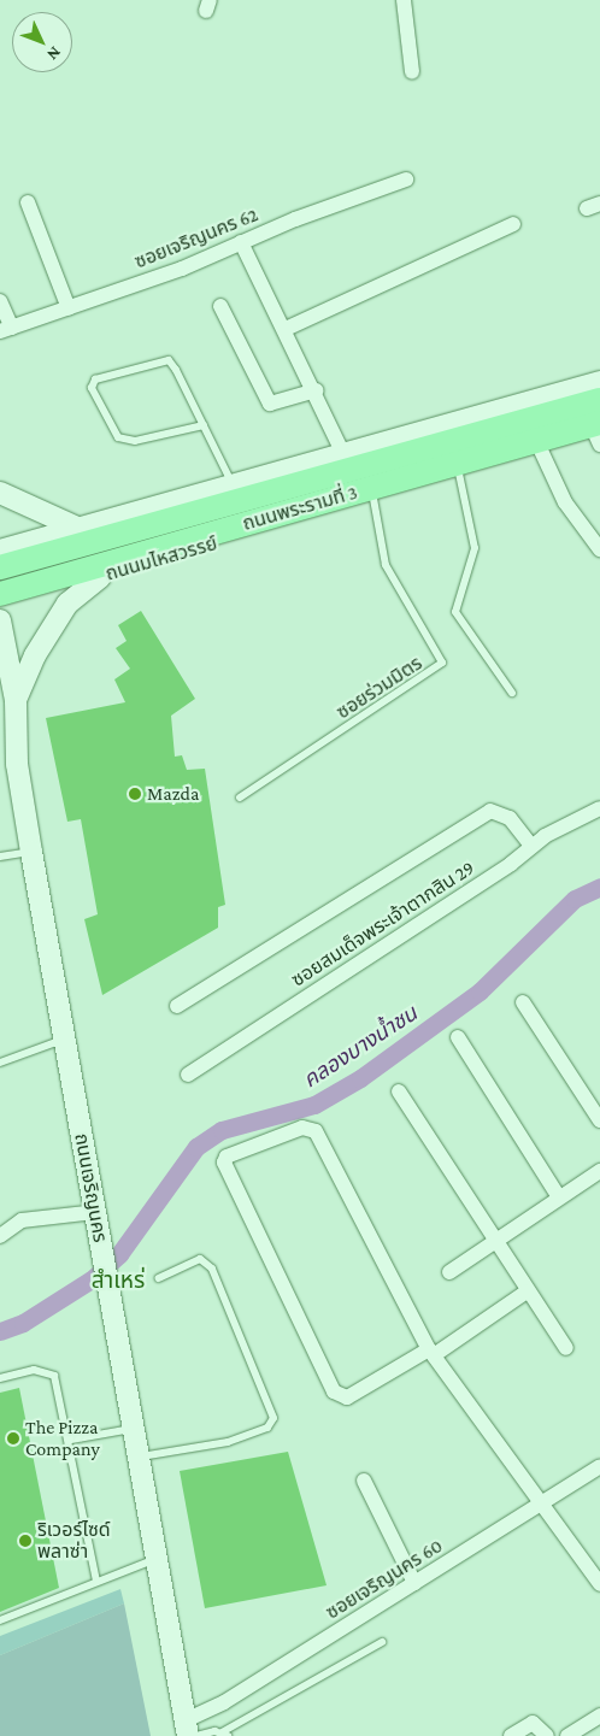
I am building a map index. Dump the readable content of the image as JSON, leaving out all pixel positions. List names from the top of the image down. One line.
{"streets":{"main road":["ถนนพระรามที่ 3","ถนนมไหสวรรย์","ถนนเจริญนคร"],"street":["ซอยเจริญนคร 62","ซอยสมเด็จพระเจ้าตากสิน 29","ซอยเจริญนคร 60"],"lane":["ซอยร่วมมิตร"]},"crossings":[["ถนนพระรามที่ 3","ถนนมไหสวรรย์"],["ถนนมไหสวรรย์","ซอยร่วมมิตร"],["ถนนเจริญนคร","ซอยเจริญนคร 60"]],"districts":["สำเหร่"],"water":["คลองบางน้ำชน"],"places":["Mazda","The Pizza Company","ริเวอร์ไซด์ พลาซ่า"],"north":"bottom right"}
